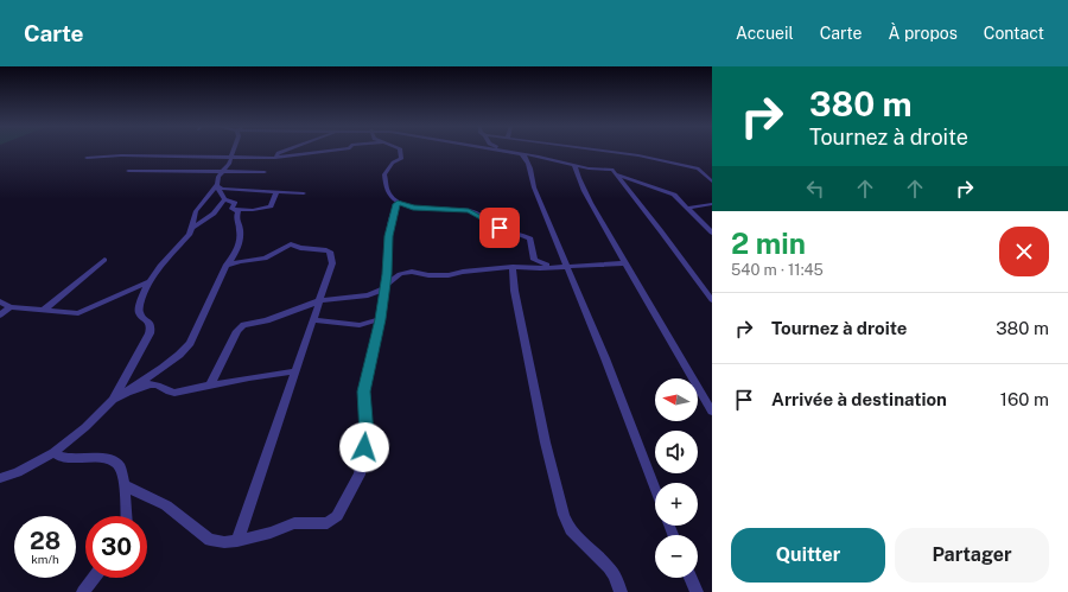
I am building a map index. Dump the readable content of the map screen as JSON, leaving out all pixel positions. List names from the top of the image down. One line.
{"north":"left","page":{"header":"Carte","nav":["Accueil","Carte","À propos","Contact"],"turn":["380 m","Tournez à droite"],"heading":["2 min","540 m · 11:45"],"list":[{"name":"Tournez à droite","value":"380 m"},{"name":"Arrivée à destination","value":"160 m"}],"map_buttons":["+","−"],"speed":"28 km/h","limit":"30","buttons":["Quitter","Partager"]}}
